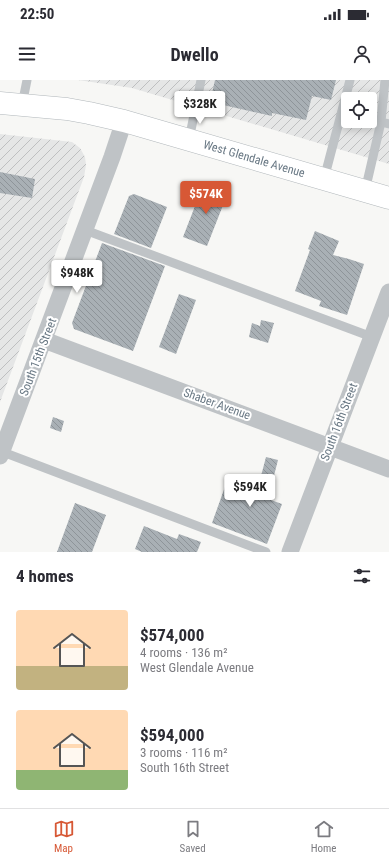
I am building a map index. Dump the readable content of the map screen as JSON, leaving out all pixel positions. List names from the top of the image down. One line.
{"streets":{"main road":["West Glendale Avenue"],"street":["South 15th Street","Shaber Avenue","South 16th Street"]},"crossings":[["West Glendale Avenue","South 15th Street"],["South 15th Street","Shaber Avenue"],["Shaber Avenue","South 16th Street"]],"page":{"status":"22:50","header":"Dwello","price":["$328K","$574K","$948K","$594K"],"heading":"4 homes","list":[{"name":"$574,000","note":"4 rooms · 136 m² · West Glendale Avenue"},{"name":"$594,000","note":"3 rooms · 116 m² · South 16th Street"}],"tabs":["Map","Saved","Home"]}}
